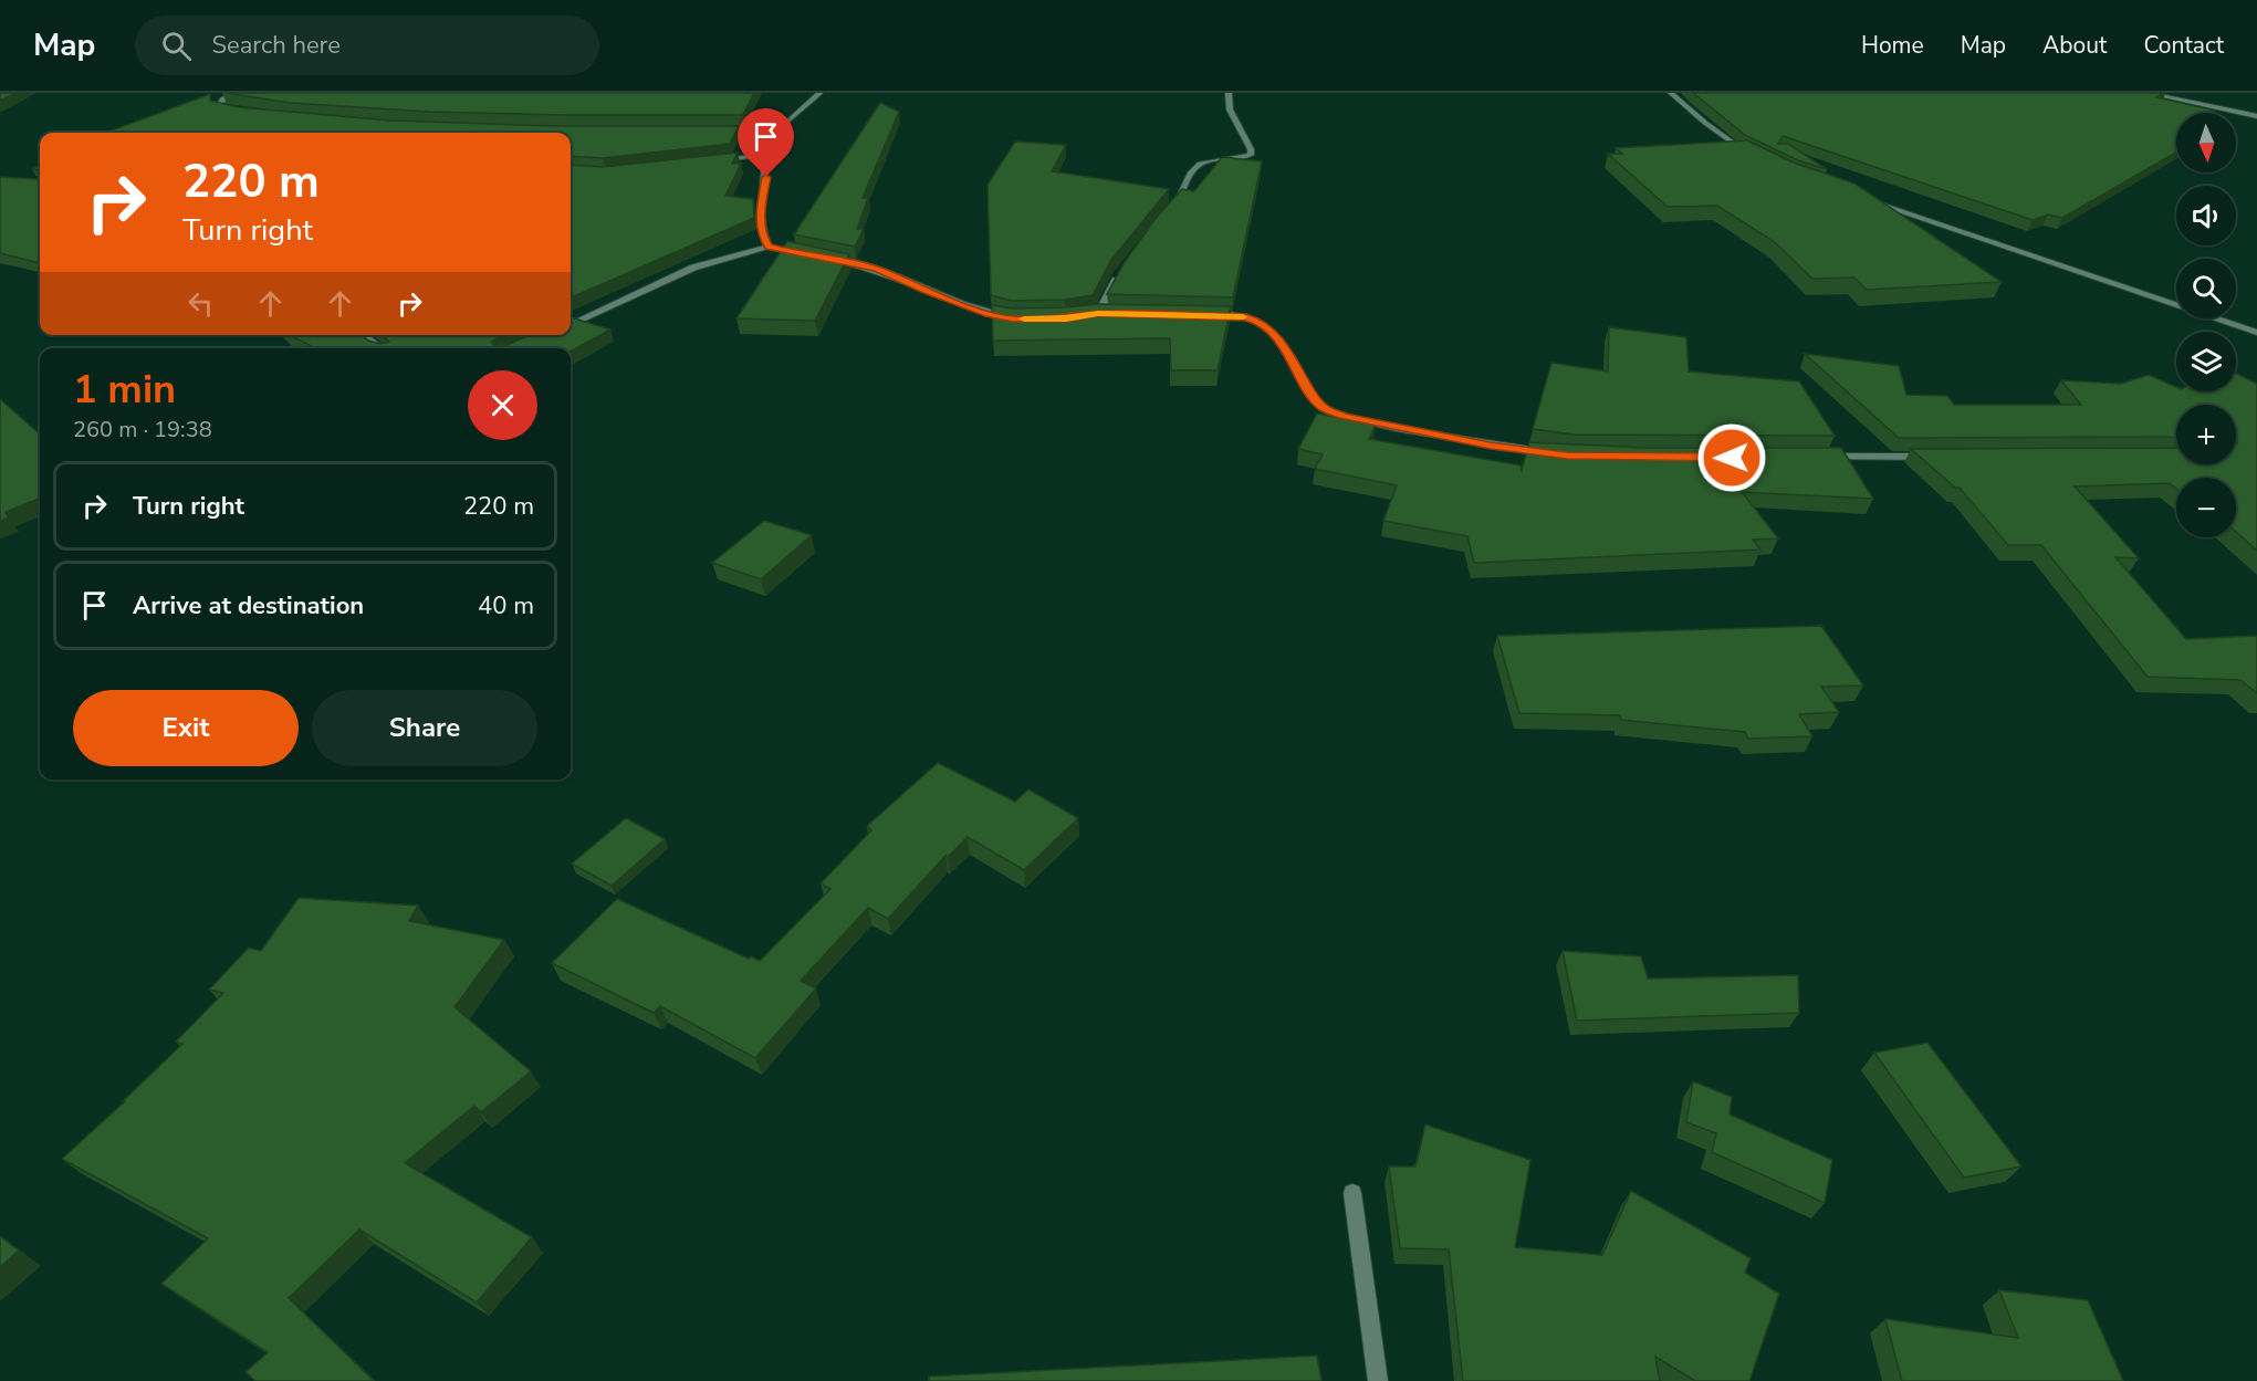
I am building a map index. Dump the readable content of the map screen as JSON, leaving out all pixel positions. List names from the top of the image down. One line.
{"north":"bottom","page":{"header":"Map","search":"Search here","nav":["Home","Map","About","Contact"],"map_buttons":["+","−"],"turn":["220 m","Turn right"],"heading":["1 min","260 m · 19:38"],"list":[{"name":"Turn right","value":"220 m"},{"name":"Arrive at destination","value":"40 m"}],"buttons":["Exit","Share"]}}
